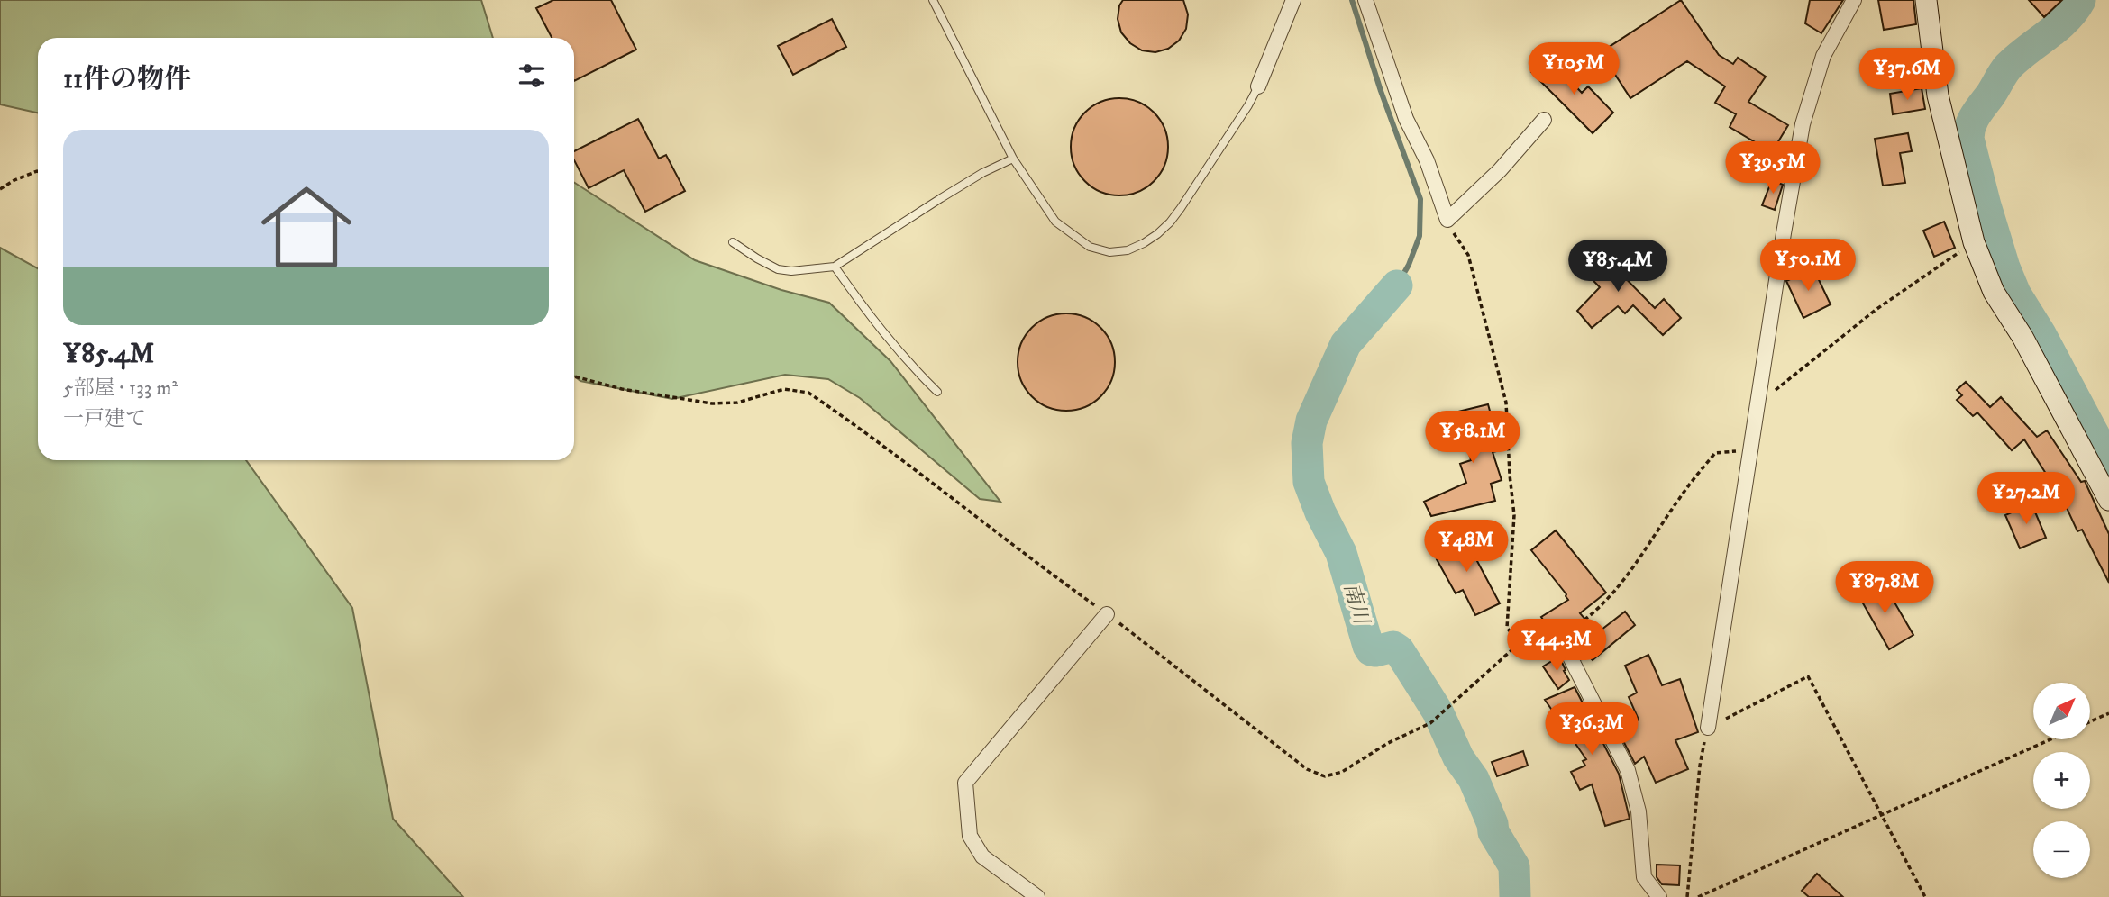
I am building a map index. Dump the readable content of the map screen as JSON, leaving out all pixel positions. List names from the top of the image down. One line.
{"water":["南川"],"north":"top right","page":{"heading":"11件の物件","price":["¥105M","¥37.6M","¥39.5M","¥50.1M","¥85.4M","¥58.1M","¥27.2M","¥48M","¥87.8M","¥44.3M","¥36.3M"],"list":[{"name":"¥85.4M","note":"5部屋 · 133 m² · 一戸建て"}],"map_buttons":["+","−"]}}
